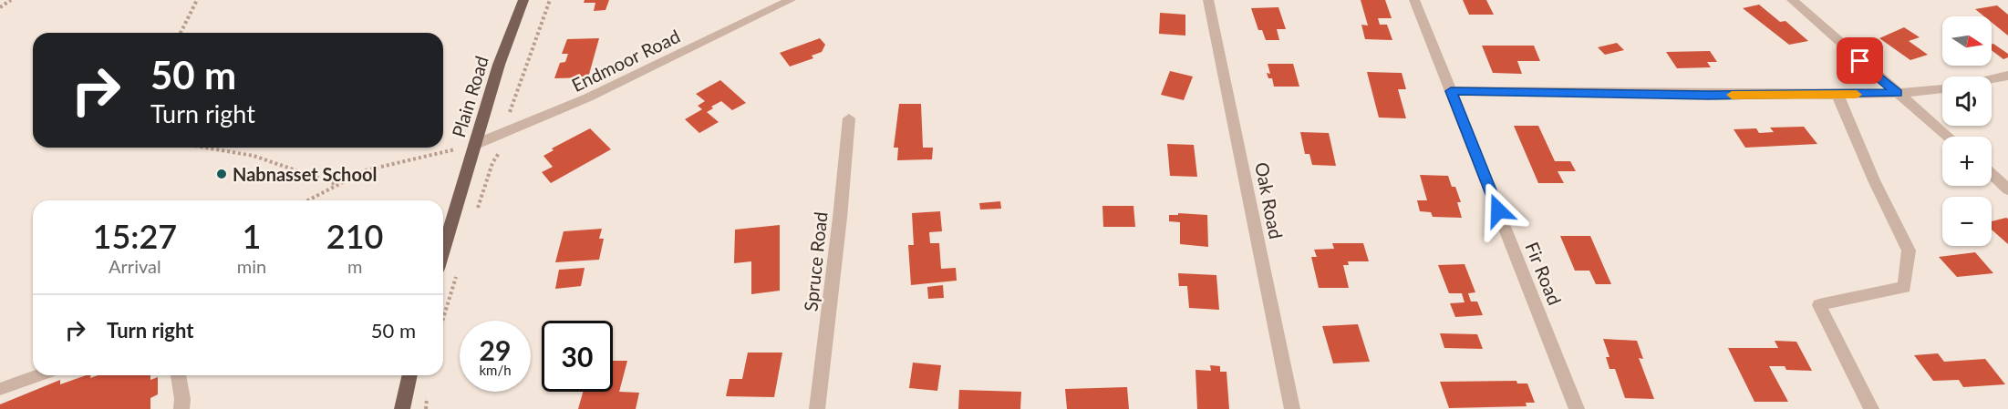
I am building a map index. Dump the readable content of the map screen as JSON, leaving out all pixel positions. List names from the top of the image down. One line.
{"streets":{"main road":["Plain Road"],"street":["Endmoor Road","Oak Road","Spruce Road","Fir Road"]},"crossings":[["Endmoor Road","Plain Road"]],"places":["Nabnasset School"],"north":"right","page":{"map_buttons":["+","−"],"turn":["50 m","Turn right"],"eta":["15:27","Arrival","1","min","210","m"],"list":[{"name":"Turn right","value":"50 m"}],"speed":"29 km/h","limit":"30"}}
